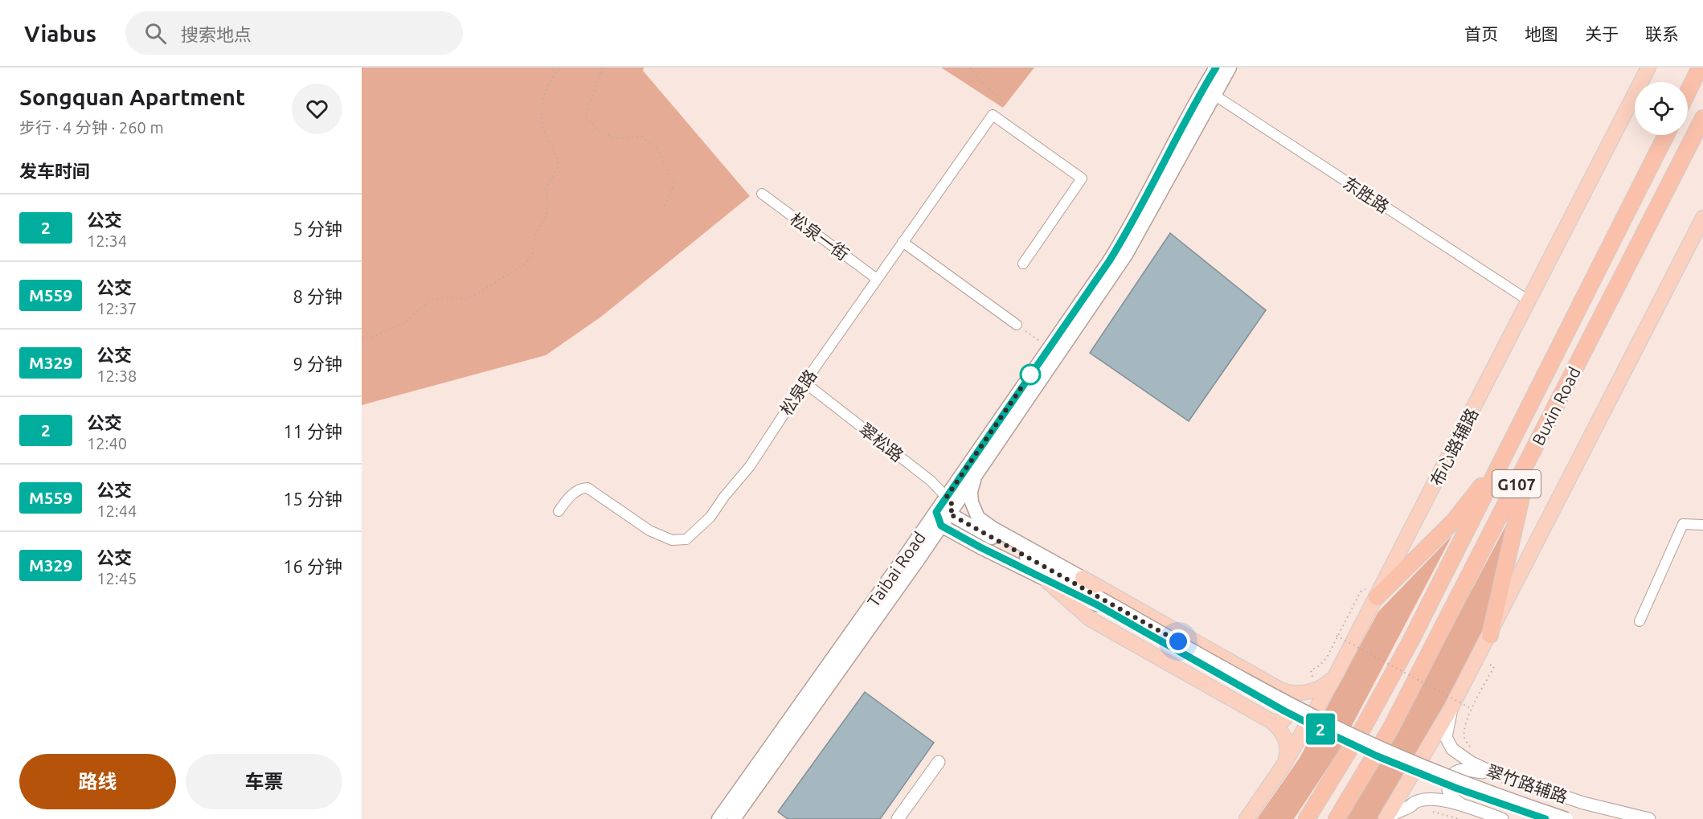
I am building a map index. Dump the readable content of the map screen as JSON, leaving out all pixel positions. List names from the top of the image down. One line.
{"streets":{"highway":["Buxin Road","G107"],"main road":["布心路辅路","Taibai Road"],"street":["东胜路","松泉一街","松泉路","翠松路","翠竹路辅路"]},"crossings":[["东胜路","布心路辅路"],["东胜路","Taibai Road"],["松泉一街","松泉路"],["松泉路","翠松路"],["Buxin Road","G107"],["翠松路","Taibai Road"]],"lines":["bus line 2"],"page":{"header":"Viabus","search":"搜索地点","nav":["首页","地图","关于","联系"],"heading":[["Songquan Apartment","步行 · 4 分钟 · 260 m"],"发车时间"],"on_map":"2","list":[{"mark":"2","name":"公交","note":"12:34","value":"5 分钟"},{"mark":"M559","name":"公交","note":"12:37","value":"8 分钟"},{"mark":"M329","name":"公交","note":"12:38","value":"9 分钟"},{"mark":"2","name":"公交","note":"12:40","value":"11 分钟"},{"mark":"M559","name":"公交","note":"12:44","value":"15 分钟"},{"mark":"M329","name":"公交","note":"12:45","value":"16 分钟"}],"buttons":["路线","车票"]}}
